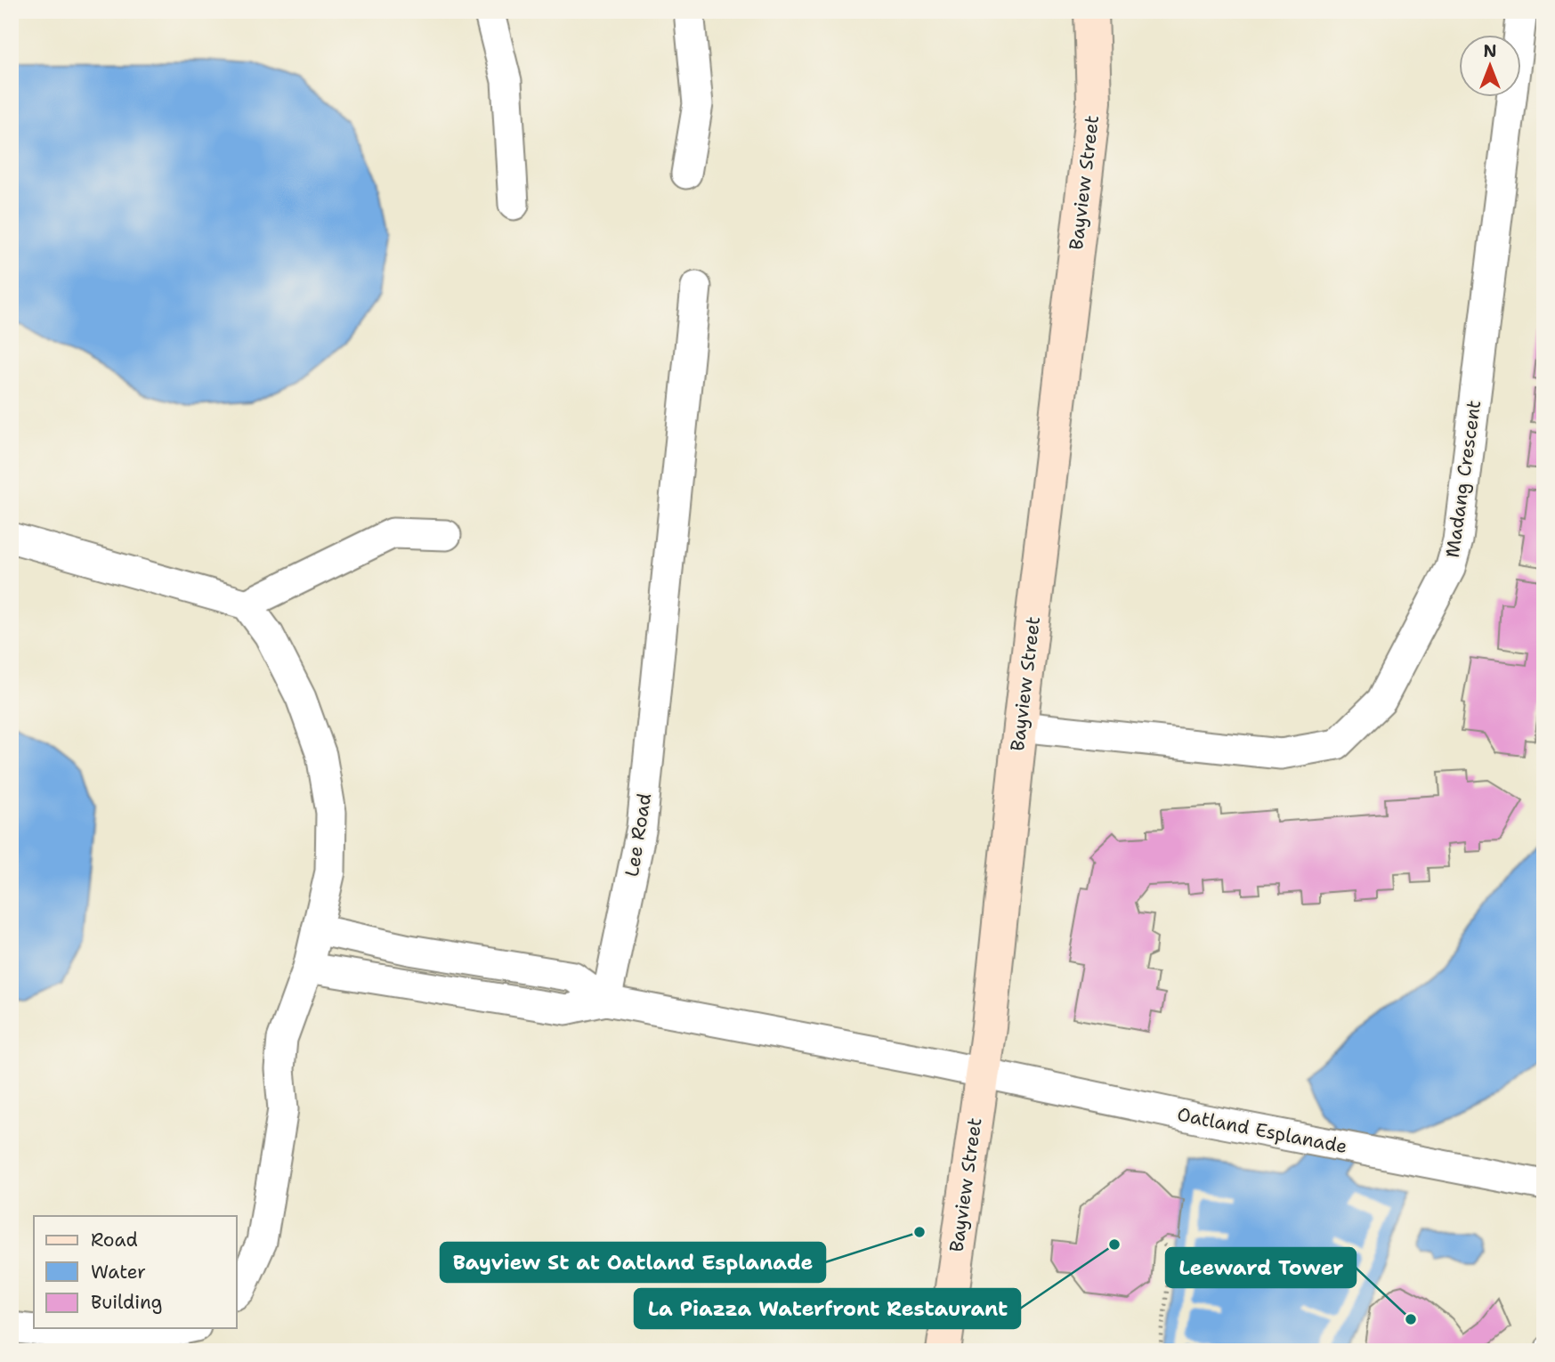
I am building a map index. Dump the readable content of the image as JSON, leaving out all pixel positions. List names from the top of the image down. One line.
{"streets":{"main road":["Bayview Street"],"street":["Madang Crescent","Lee Road","Oatland Esplanade"]},"crossings":[["Bayview Street","Madang Crescent"],["Bayview Street","Oatland Esplanade"]],"places":["Bayview St at Oatland Esplanade","La Piazza Waterfront Restaurant","Leeward Tower"],"legend":["Road","Water","Building"],"north":"top"}
